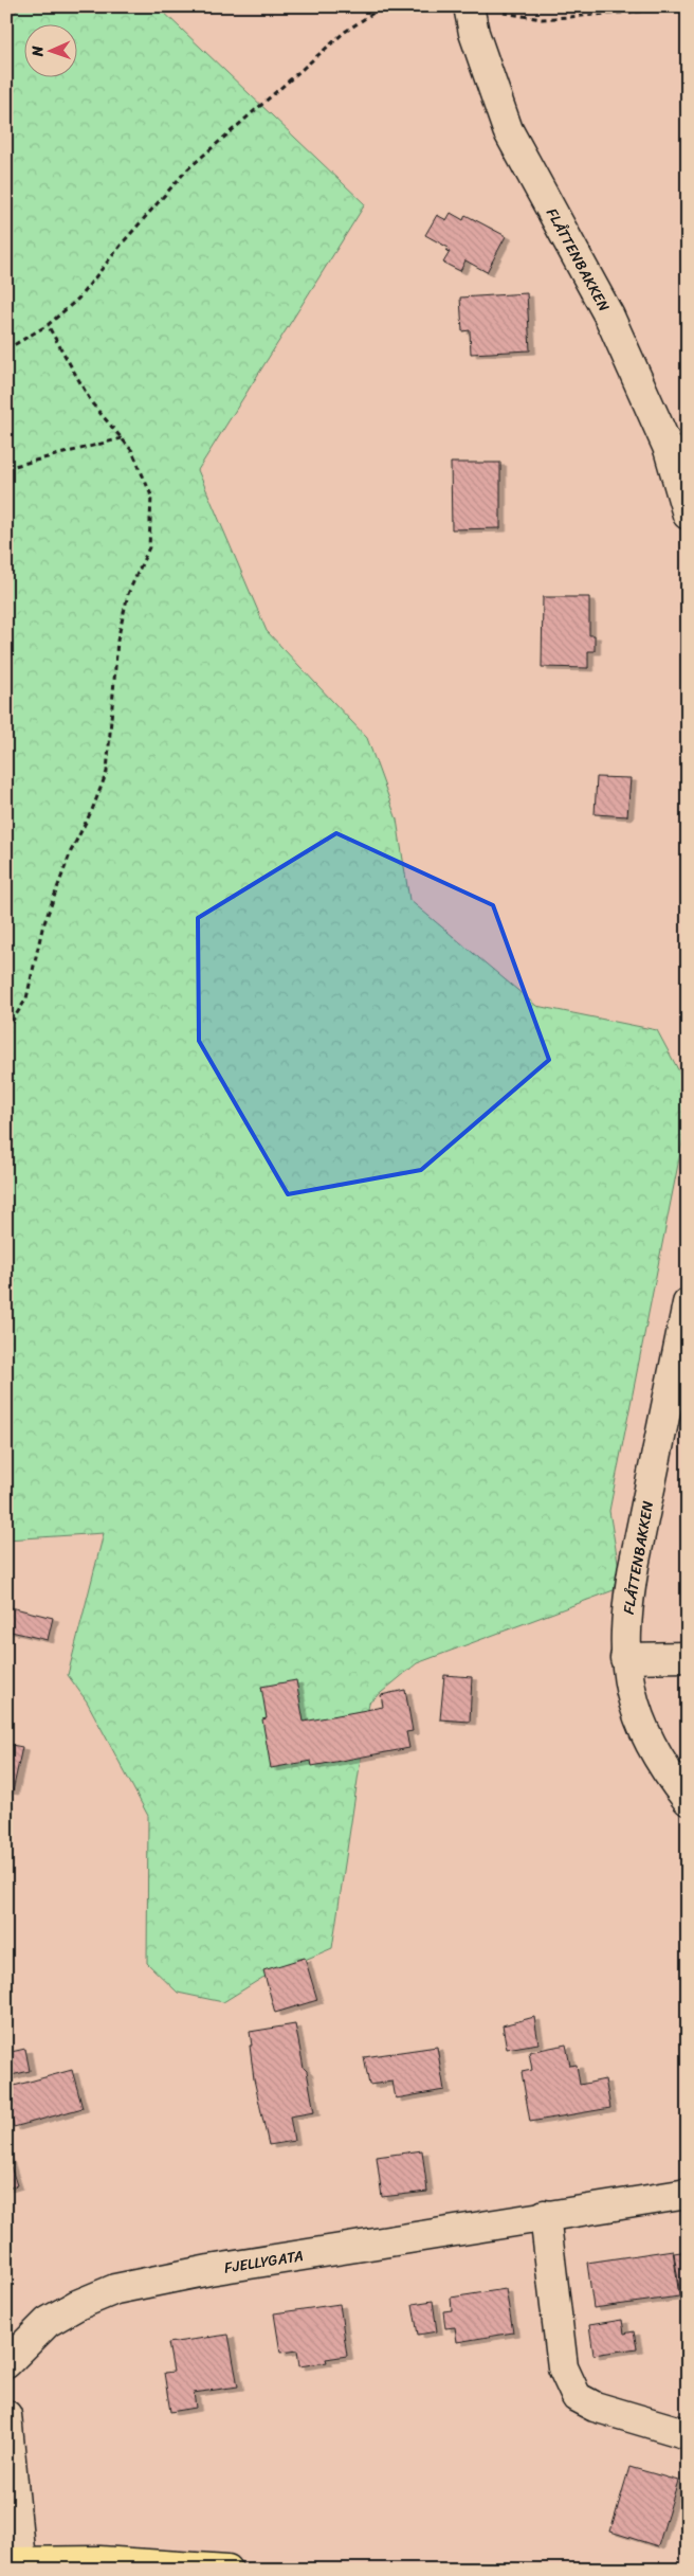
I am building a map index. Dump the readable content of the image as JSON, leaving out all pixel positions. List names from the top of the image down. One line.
{"streets":{"street":["FLÅTTENBAKKEN","FJELLYGATA"]},"north":"left"}
